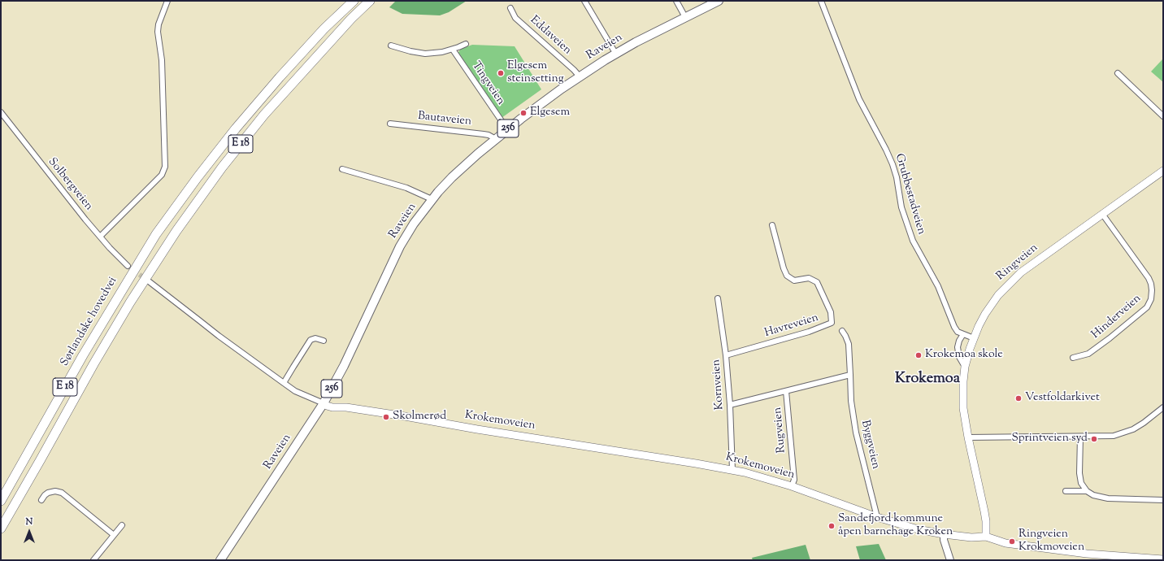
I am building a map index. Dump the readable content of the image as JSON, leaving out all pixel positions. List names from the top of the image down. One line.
{"streets":{"highway":["E 18","Sørlandske hovedvei"],"main road":["Raveien","256","Ringveien","Krokemoveien"],"street":["Eddaveien","Tingveien","Bautaveien","Solbergveien","Grubbestadveien","Hinderveien","Havreveien","Kornveien","Rugveien","Byggveien"]},"crossings":[["Eddaveien","Raveien"],["Raveien","Tingveien"],["Raveien","Bautaveien"],["Raveien","Krokemoveien"],["E 18","Solbergveien"],["E 18","Sørlandske hovedvei"],["Solbergveien","Sørlandske hovedvei"],["Grubbestadveien","Ringveien"],["Ringveien","Hinderveien"],["Ringveien","Krokemoveien"],["Havreveien","Kornveien"],["Kornveien","Krokemoveien"],["Krokemoveien","Rugveien"],["Krokemoveien","Byggveien"]],"districts":["Krokemoa"],"places":["Elgesem steinsetting","Elgesem","Krokemoa skole","Vestfoldarkivet","Skolmerød","Sprintveien syd","Sandefjord kommune åpen barnehage Kroken","Ringveien Krokmoveien"],"north":"top"}
